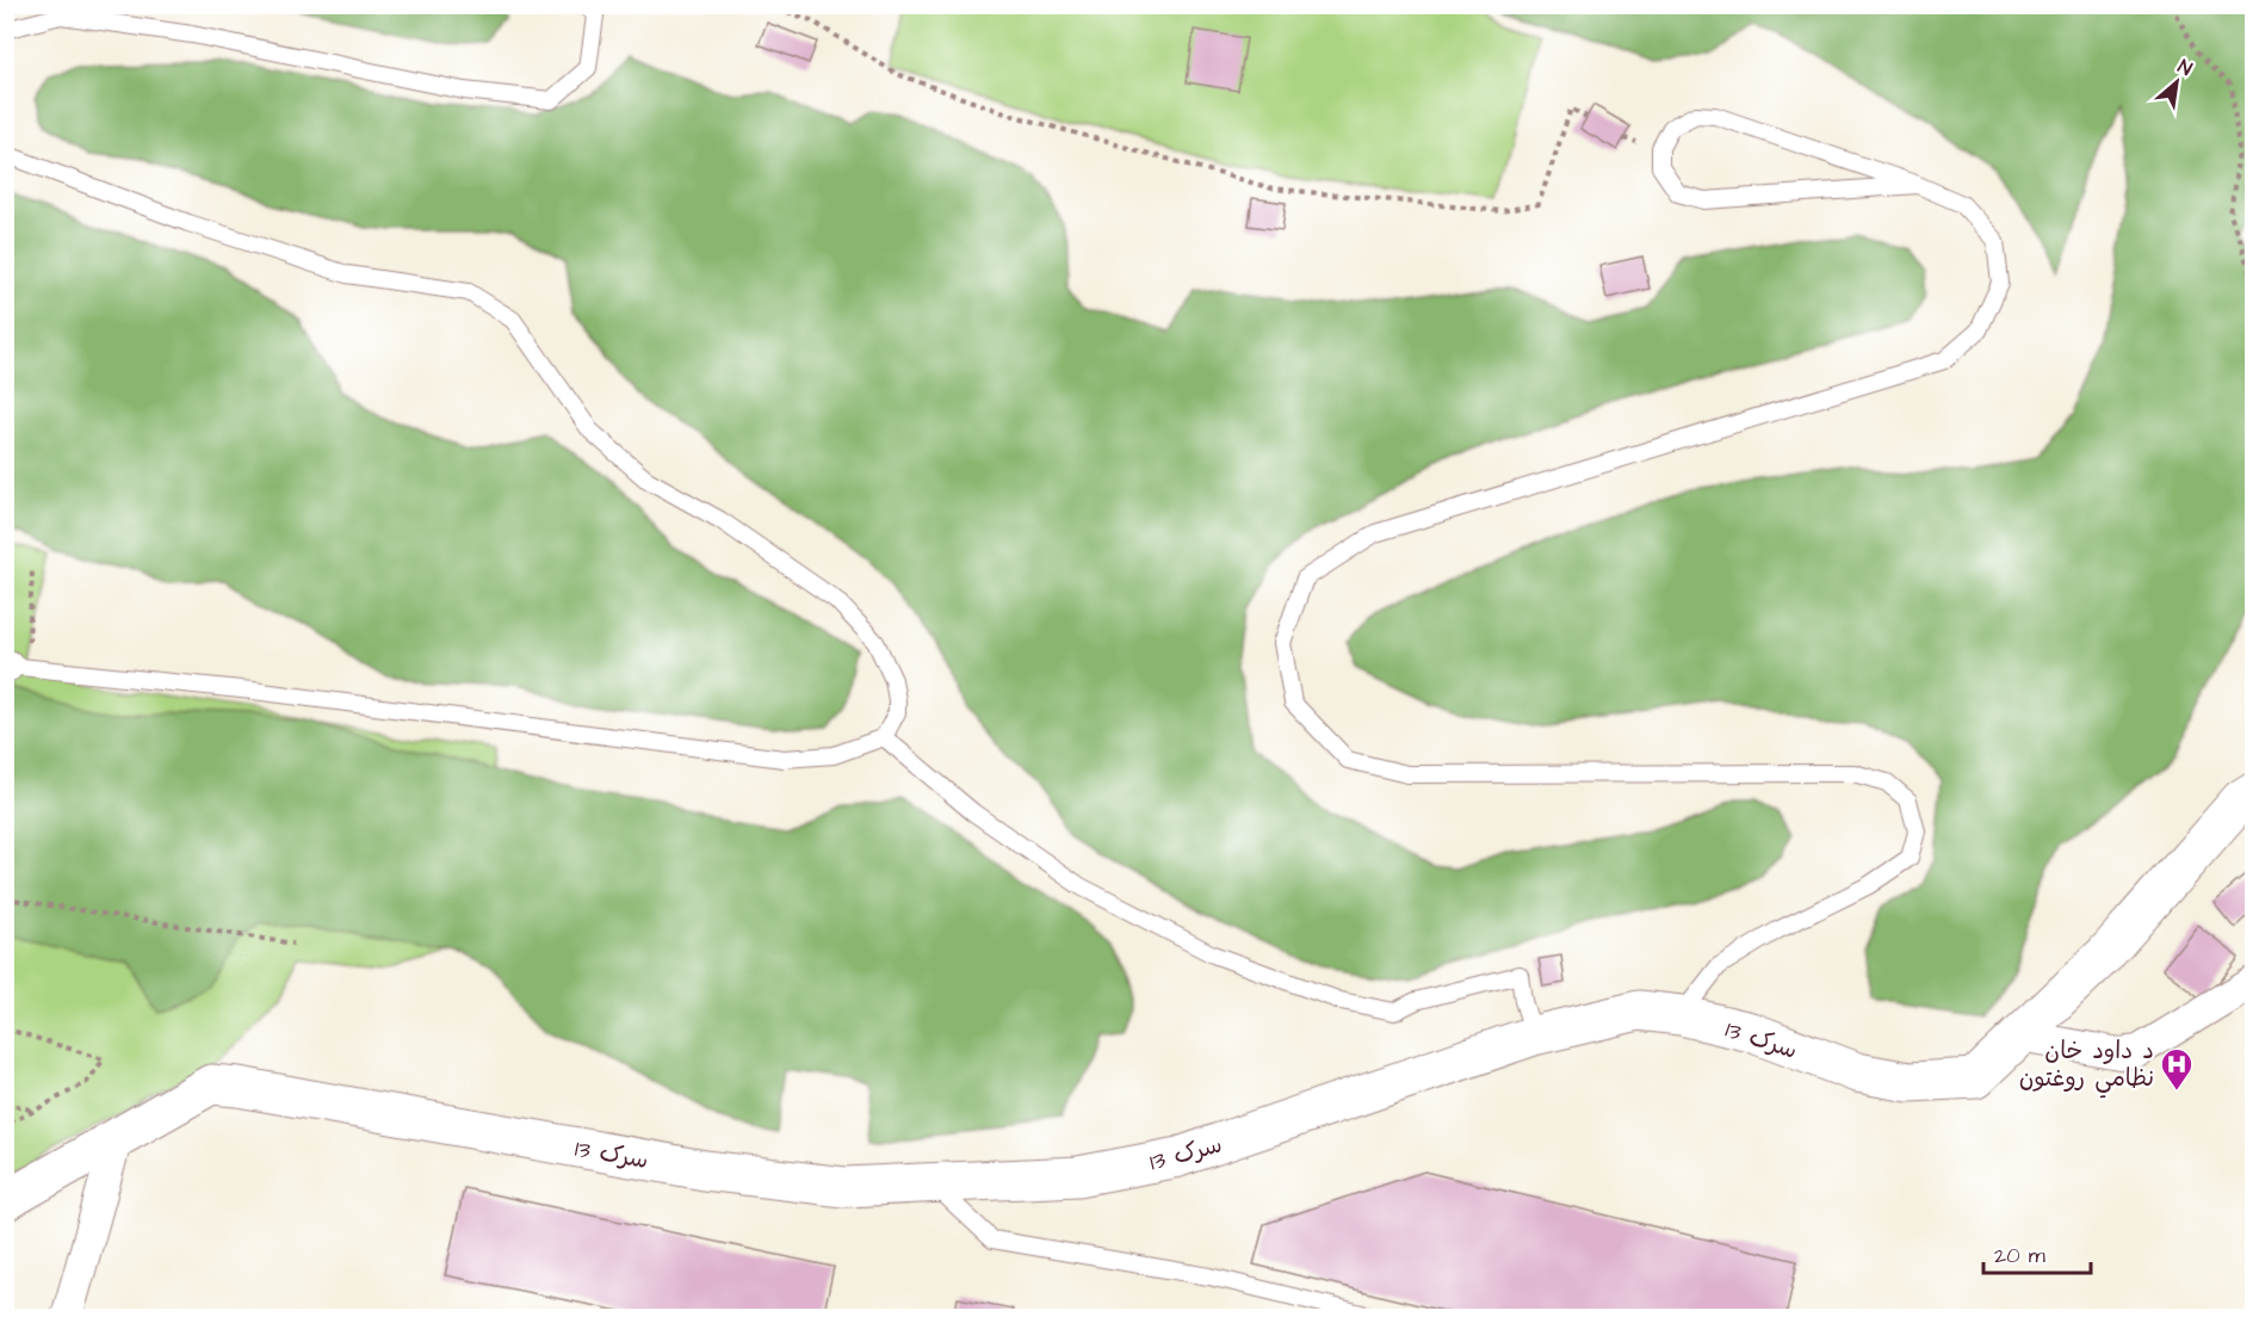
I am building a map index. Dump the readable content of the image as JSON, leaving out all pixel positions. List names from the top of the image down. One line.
{"streets":{"street":["سرک 13"]},"places":{"hospital":["د داود خان نظامي روغتون"]},"scale_bar":"20 m","north":"top right"}
